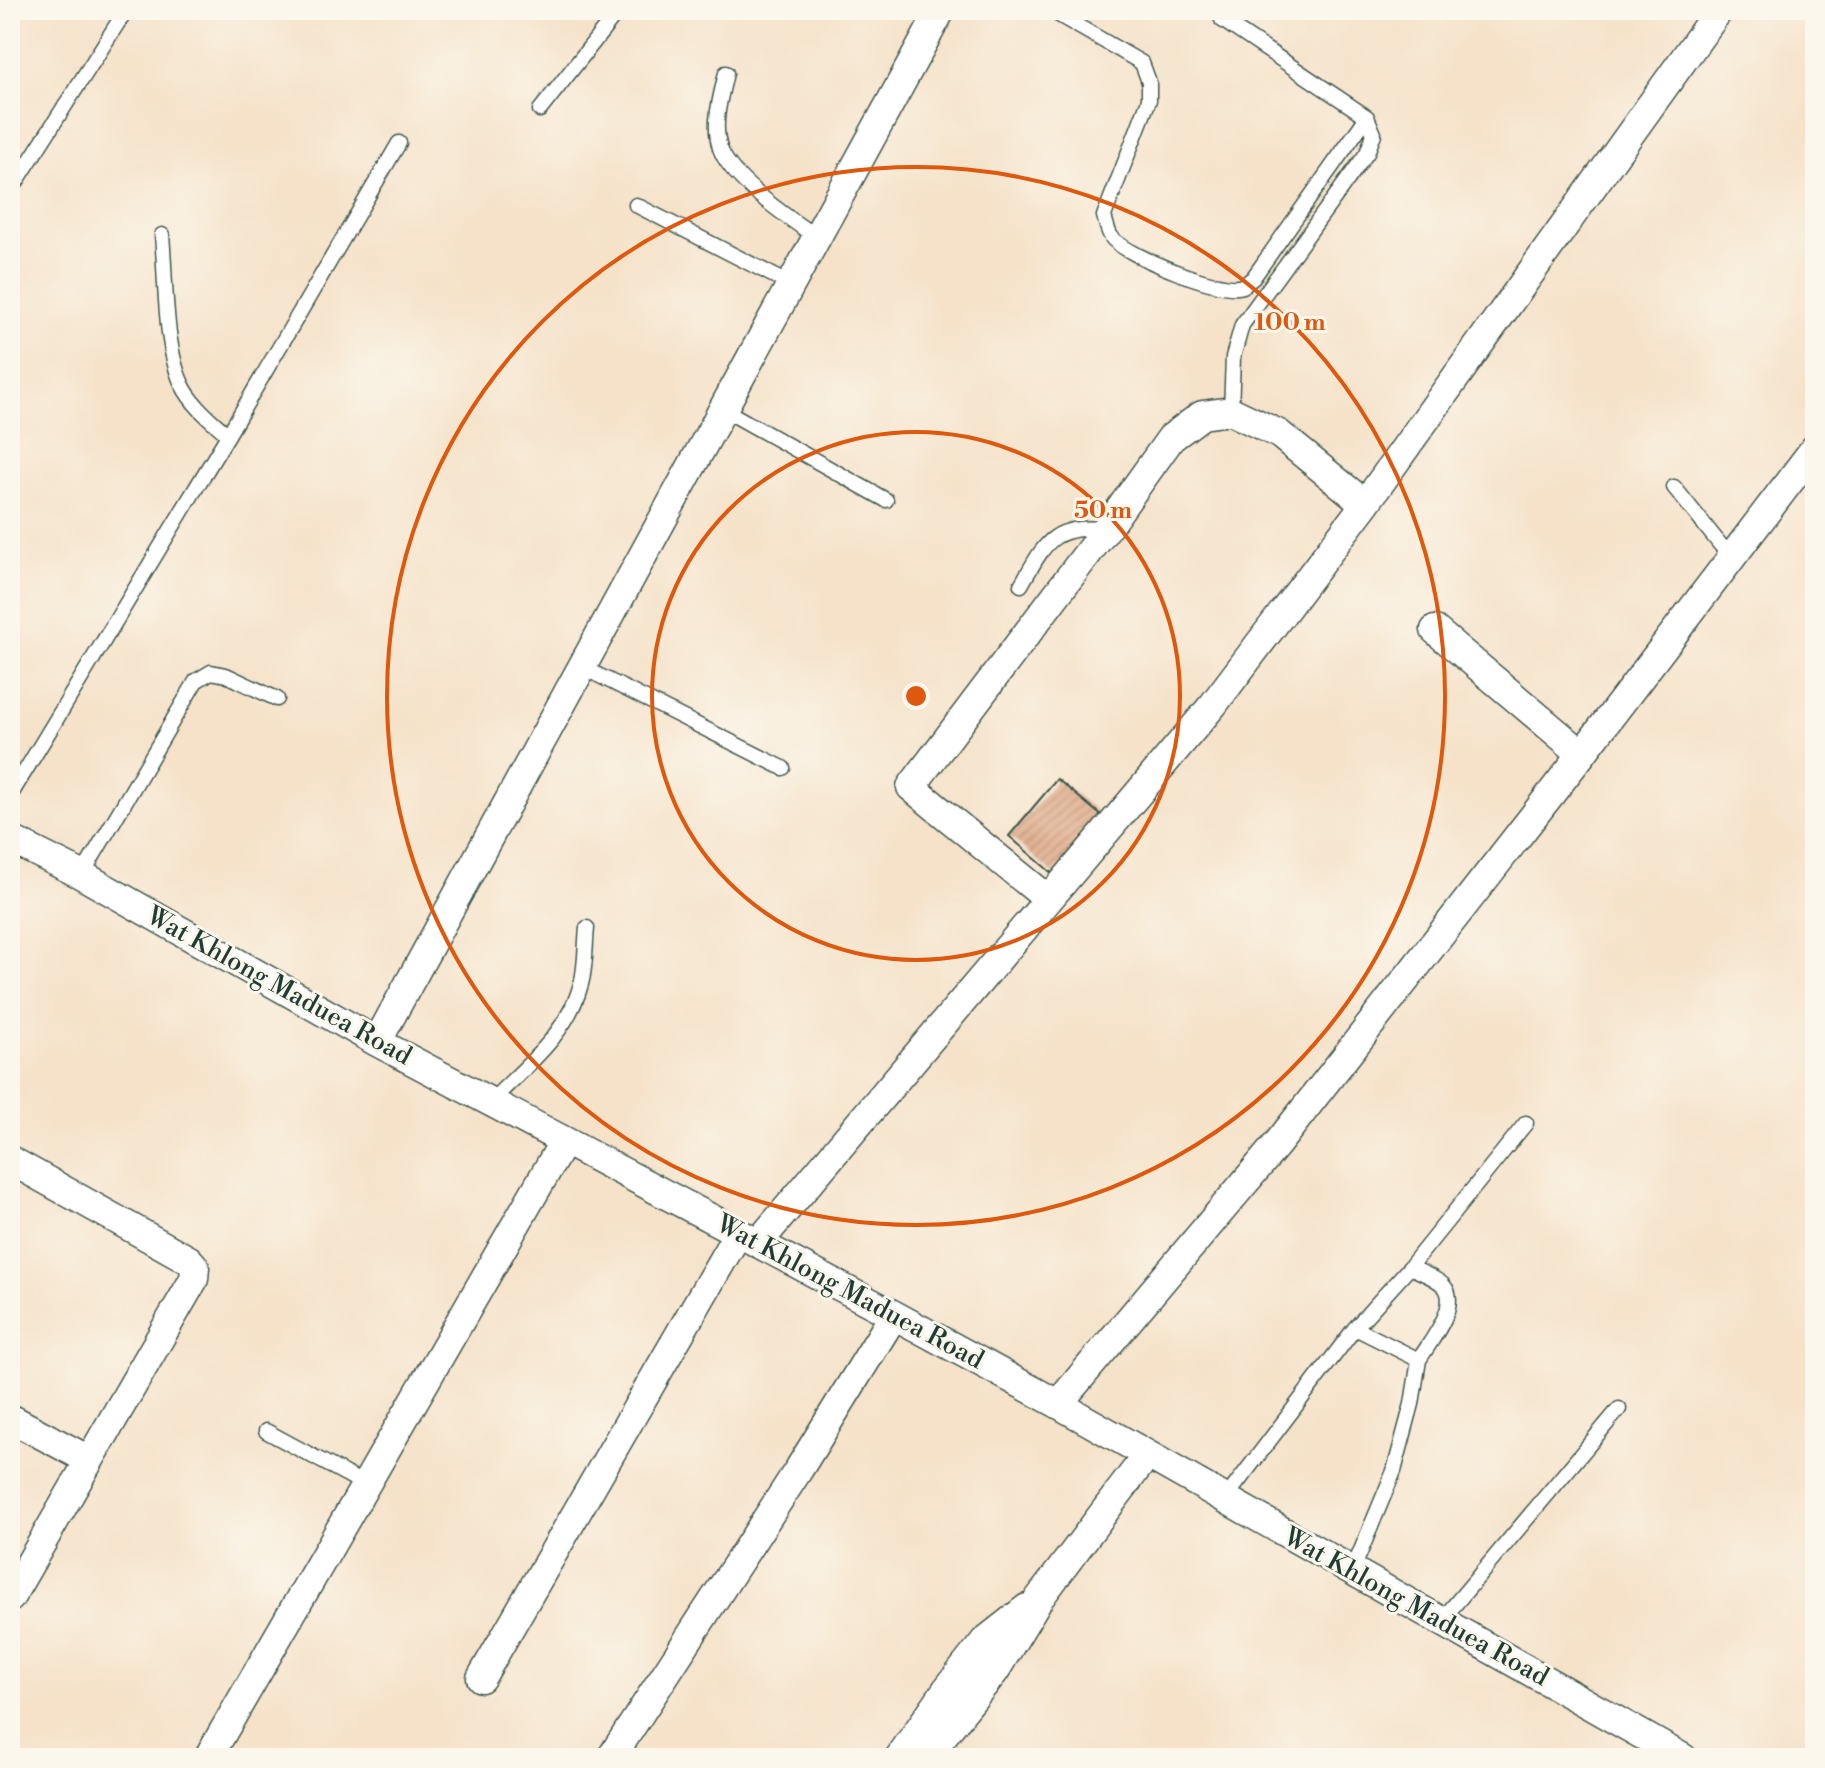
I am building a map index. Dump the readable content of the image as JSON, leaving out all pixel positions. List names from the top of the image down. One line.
{"streets":{"street":["Wat Khlong Maduea Road"]},"rings":["100 m","50 m"]}
